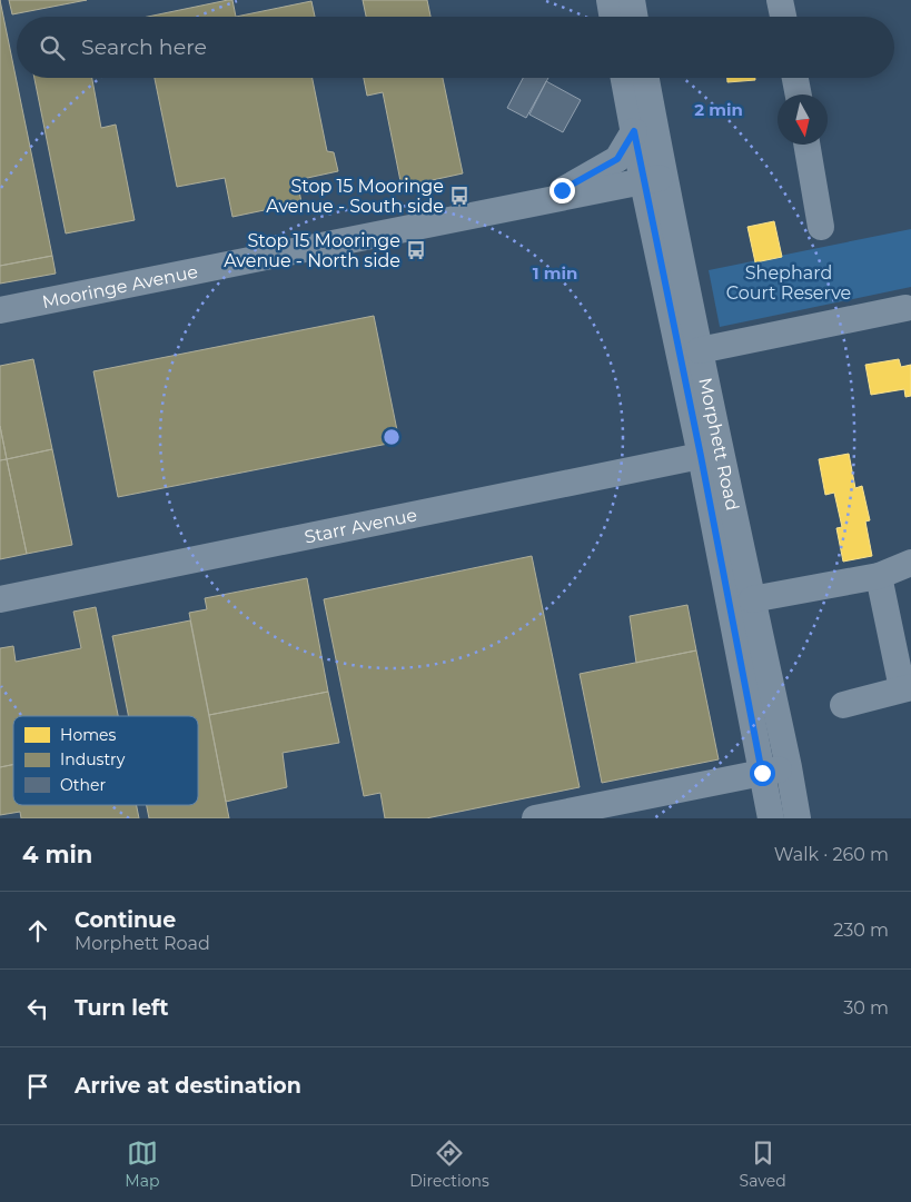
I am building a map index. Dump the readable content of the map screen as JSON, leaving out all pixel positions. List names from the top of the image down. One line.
{"streets":{"street":["Mooringe Avenue","Morphett Road","Starr Avenue"]},"crossings":[["Mooringe Avenue","Morphett Road"],["Morphett Road","Starr Avenue"]],"parks":["Shephard Court Reserve"],"places":{"bus stop":["Stop 15 Mooringe Avenue - South side","Stop 15 Mooringe Avenue - North side"]},"legend":["Homes","Industry","Other"],"north":"bottom","page":{"search":"Search here","heading":["4 min","Walk · 260 m"],"list":[["Continue","Morphett Road","230 m"],["Turn left","30 m"],"Arrive at destination"],"nav":["Map","Directions","Saved"]},"rings":["2 min","1 min"]}
